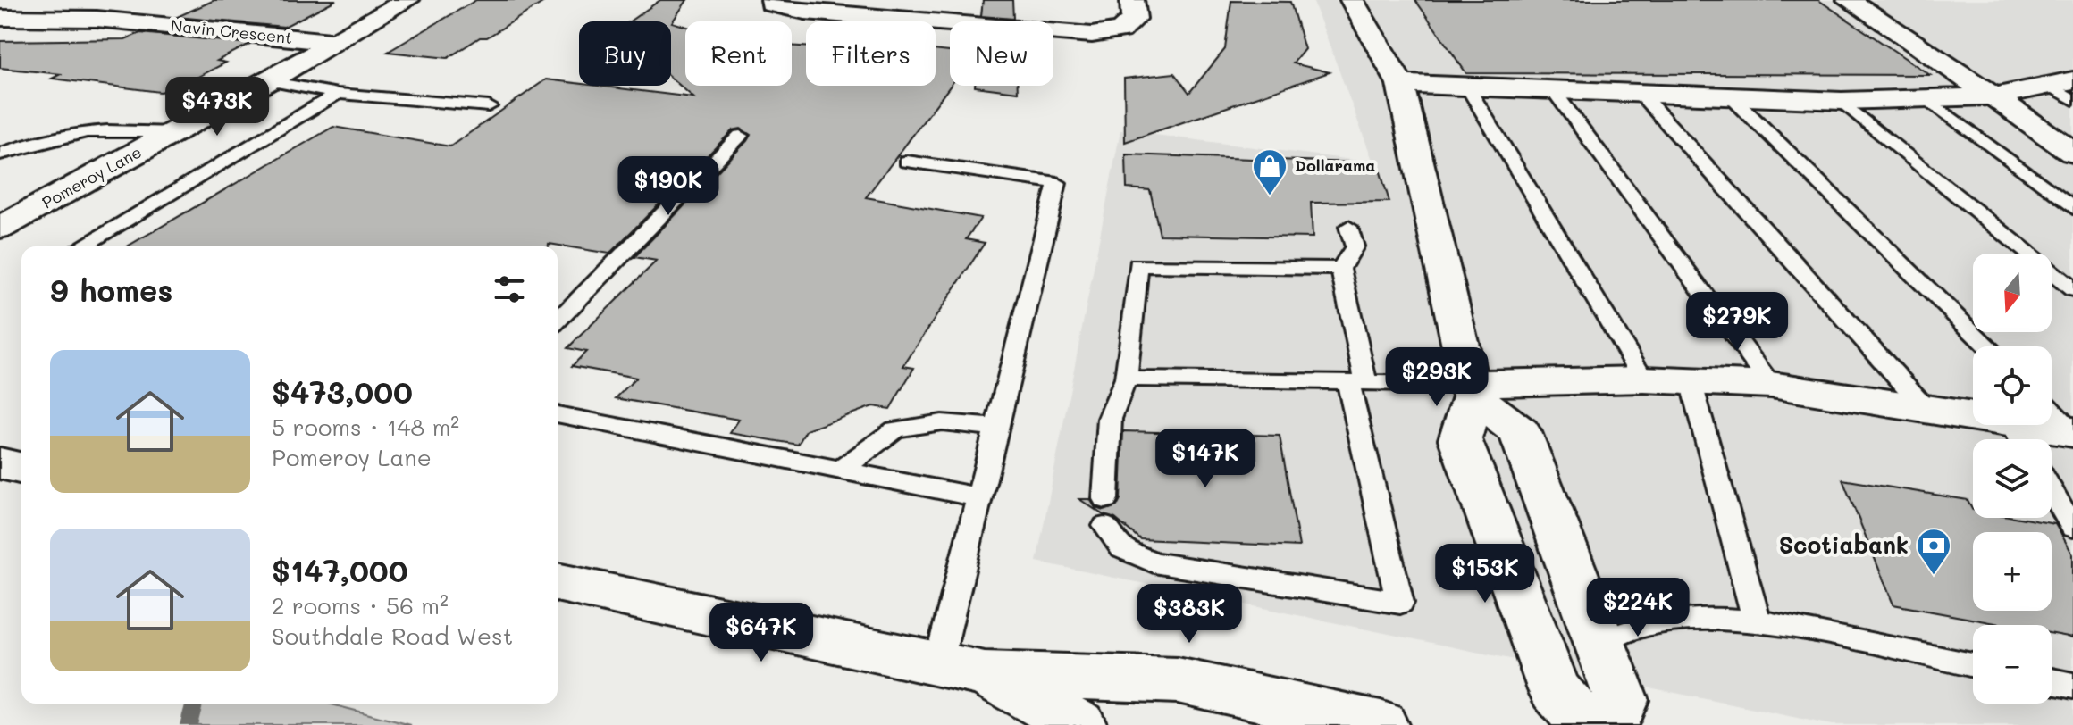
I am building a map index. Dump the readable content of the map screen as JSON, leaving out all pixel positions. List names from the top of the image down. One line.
{"streets":{"street":["Navin Crescent","Pomeroy Lane"]},"crossings":[["Navin Crescent","Pomeroy Lane"]],"places":{"shop":["Dollarama"],"bank":["Scotiabank"]},"north":"bottom","page":{"chip":["Buy","Rent","Filters","New"],"price":["$473K","$190K","$279K","$293K","$147K","$153K","$224K","$383K","$647K"],"heading":"9 homes","map_buttons":["+","−"],"list":[{"name":"$473,000","note":"5 rooms · 148 m² · Pomeroy Lane"},{"name":"$147,000","note":"2 rooms · 56 m² · Southdale Road West"}]}}
